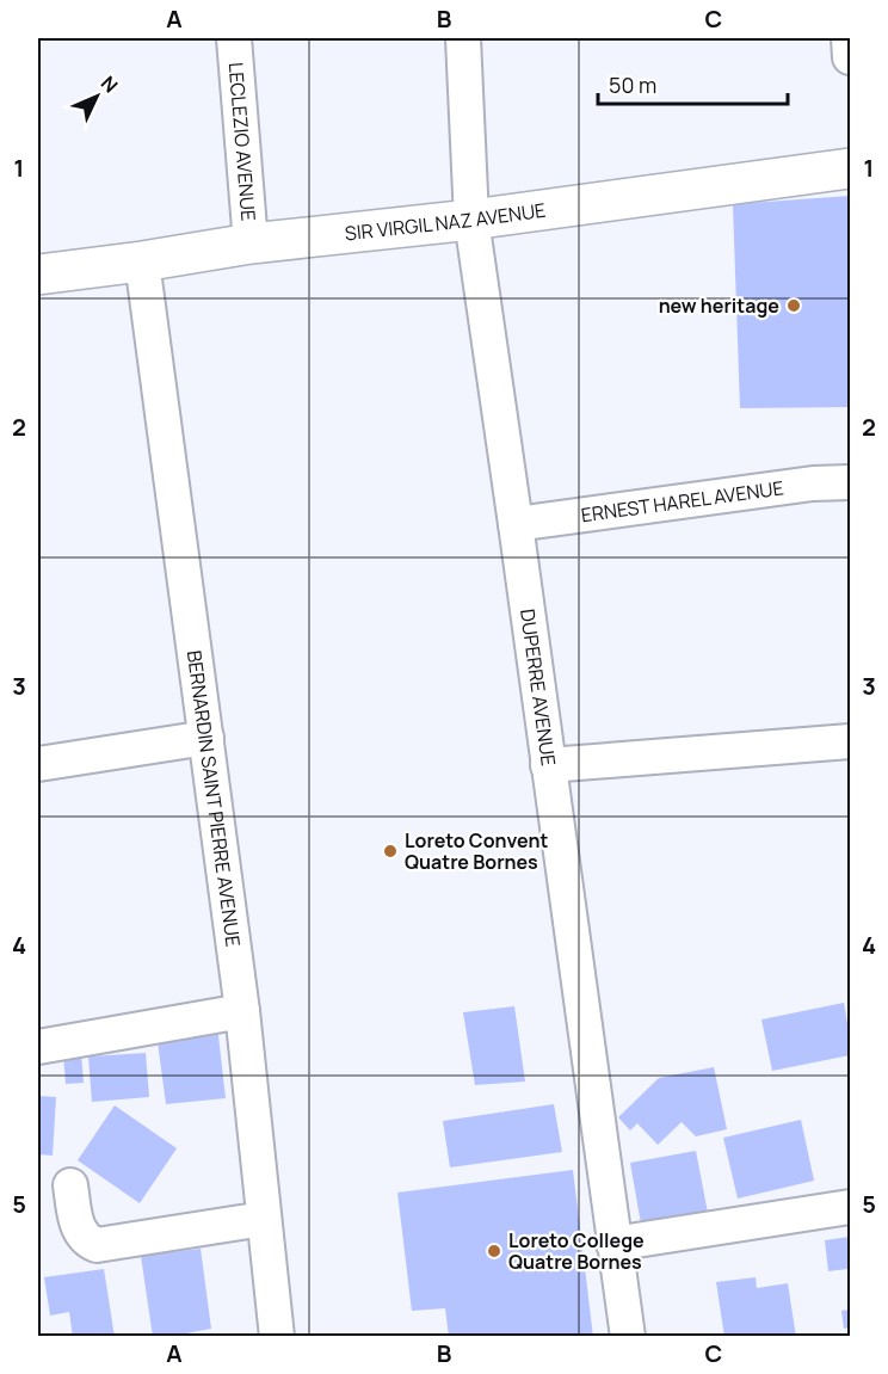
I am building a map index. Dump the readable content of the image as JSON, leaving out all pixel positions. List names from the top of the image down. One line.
{"streets":{"main road":["SIR VIRGIL NAZ AVENUE"],"street":["LECLEZIO AVENUE","ERNEST HAREL AVENUE","DUPERRE AVENUE","BERNARDIN SAINT PIERRE AVENUE"]},"crossings":[["LECLEZIO AVENUE","SIR VIRGIL NAZ AVENUE"],["SIR VIRGIL NAZ AVENUE","DUPERRE AVENUE"],["SIR VIRGIL NAZ AVENUE","BERNARDIN SAINT PIERRE AVENUE"],["ERNEST HAREL AVENUE","DUPERRE AVENUE"]],"places":["new heritage","Loreto Convent Quatre Bornes","Loreto College Quatre Bornes"],"scale_bar":"50 m","north":"top right","grid":{"columns":["A","B","C"],"rows":["1","2","3","4","5"]}}
